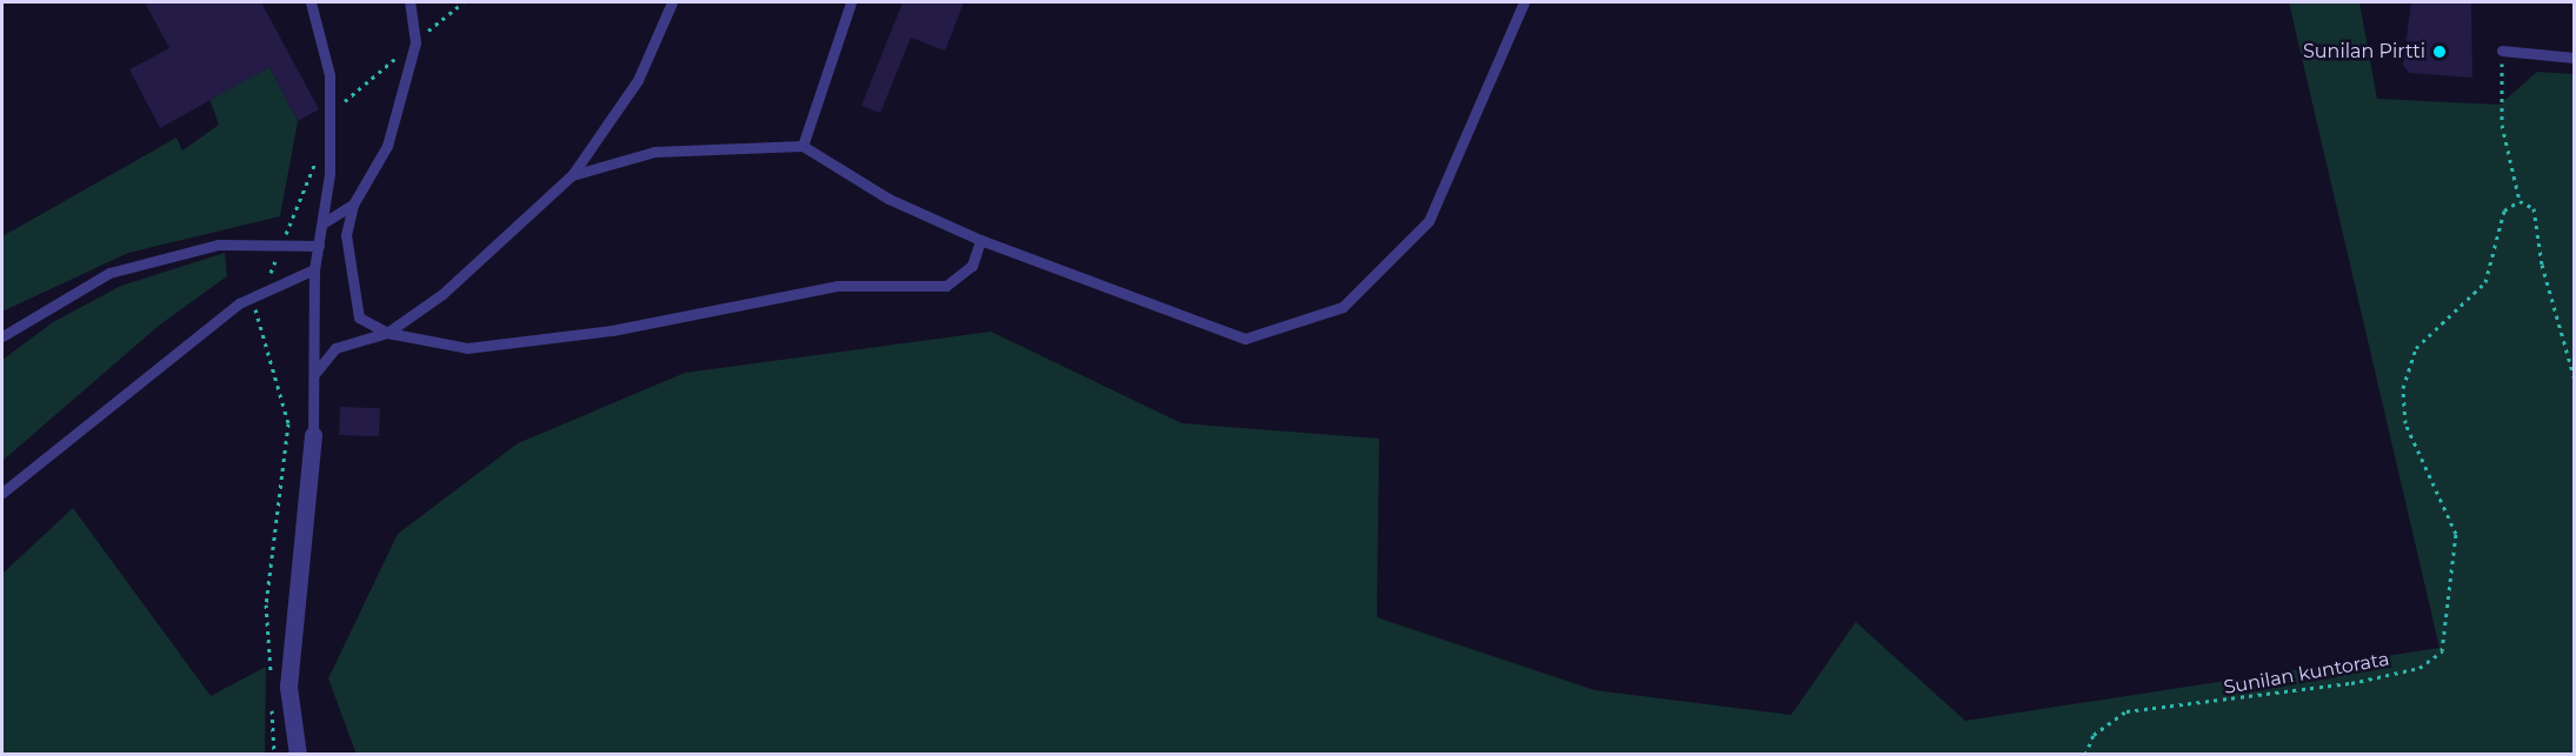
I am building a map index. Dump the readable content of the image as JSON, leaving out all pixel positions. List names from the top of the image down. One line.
{"streets":{"path":["Sunilan kuntorata"]},"places":["Sunilan Pirtti"]}
